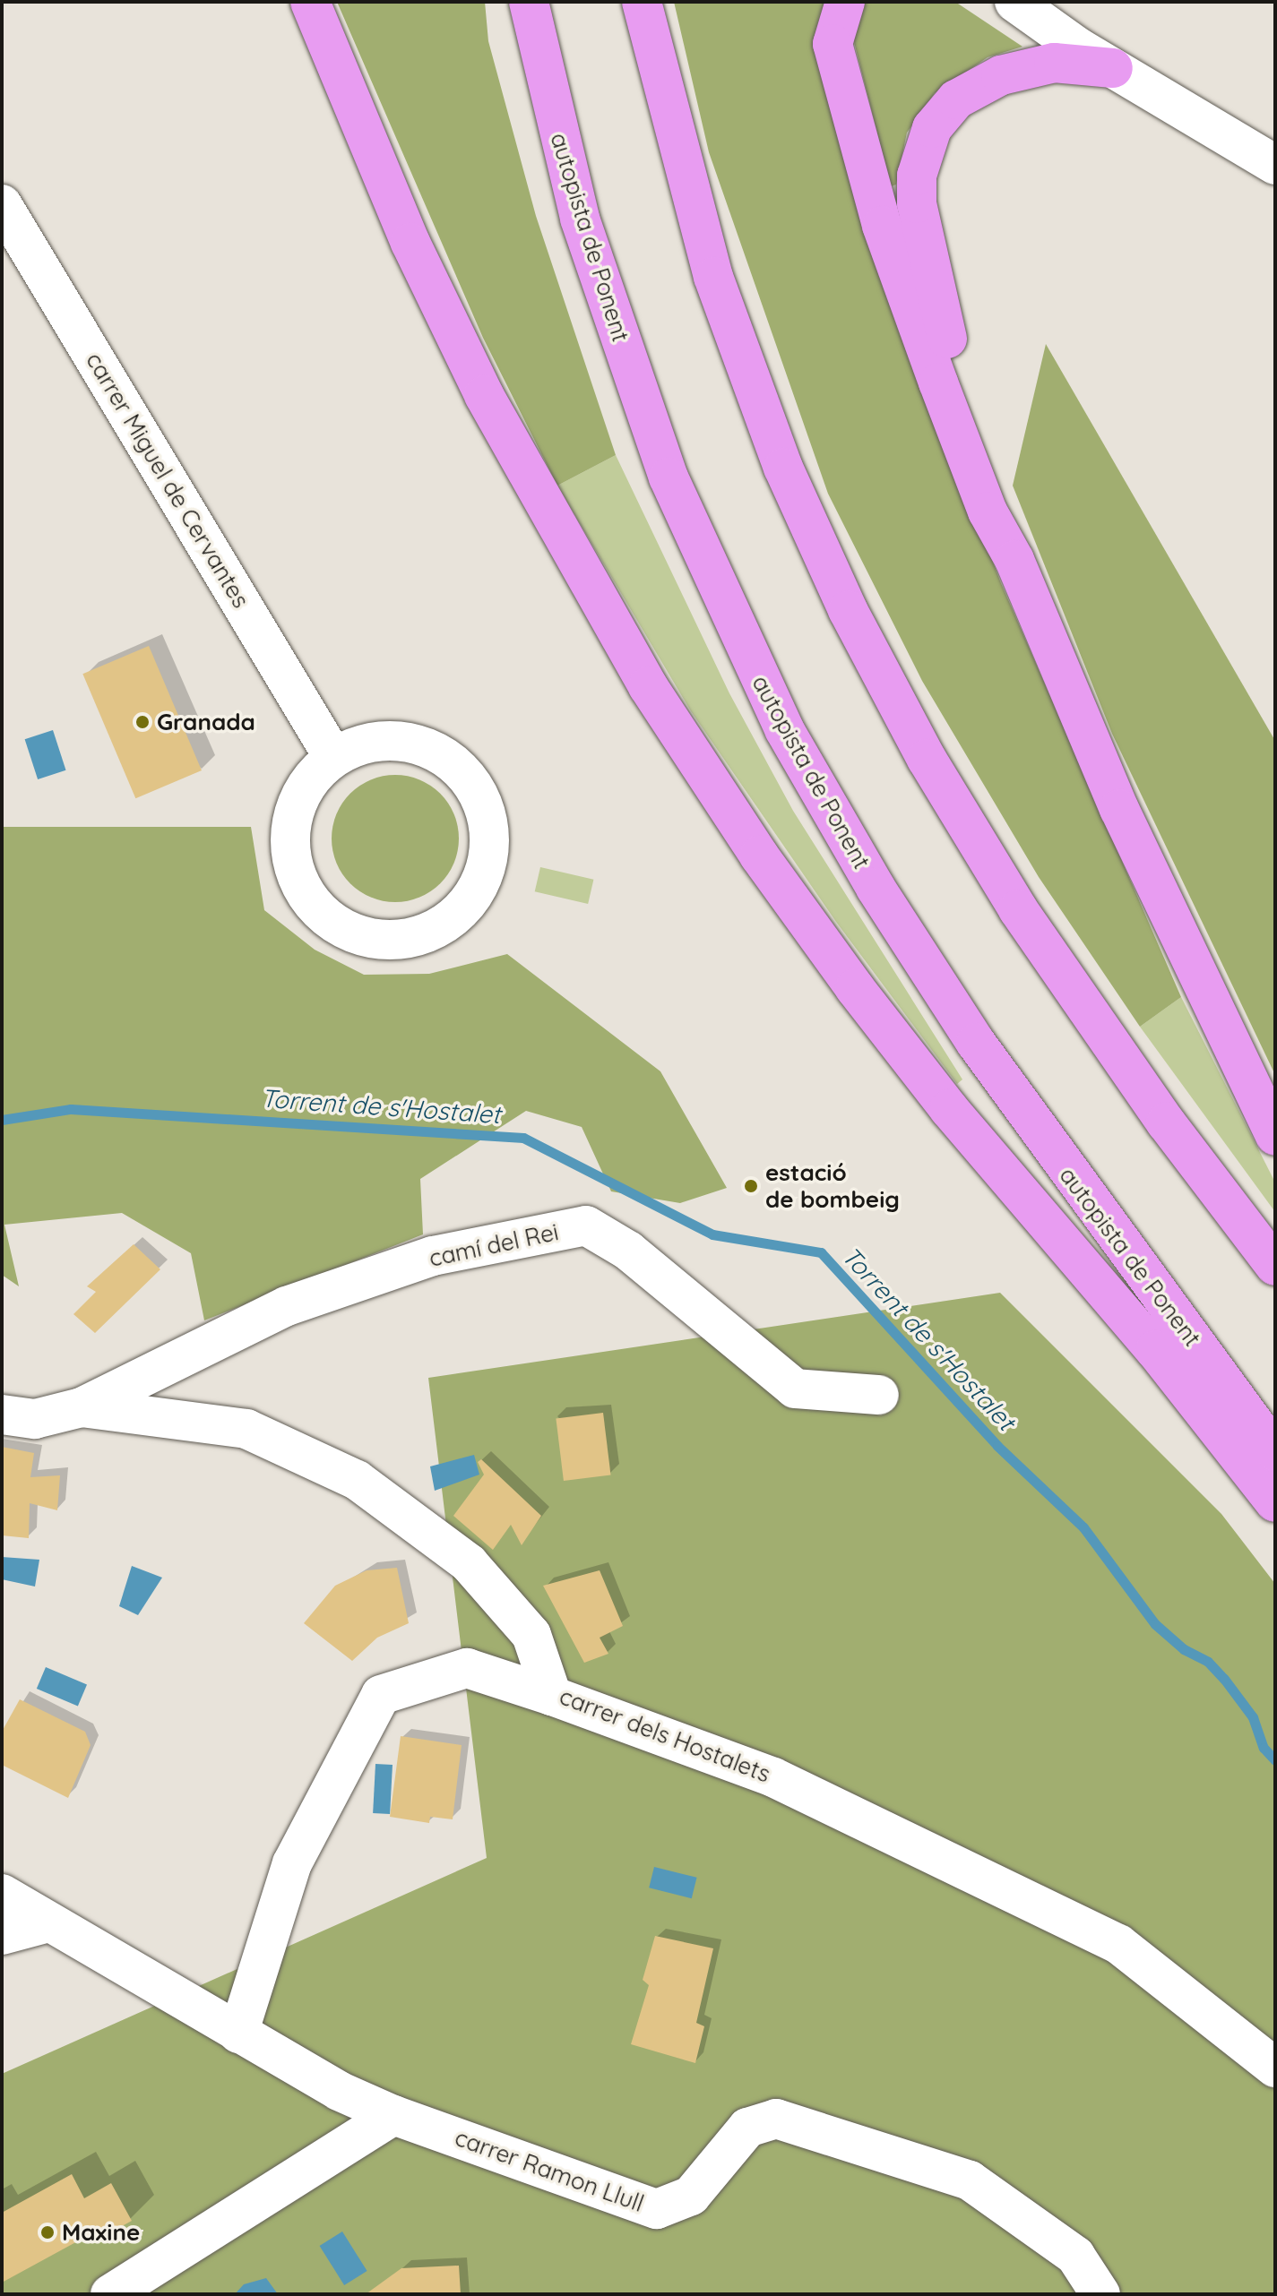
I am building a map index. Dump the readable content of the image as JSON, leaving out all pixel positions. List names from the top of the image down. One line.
{"streets":{"highway":["autopista de Ponent"],"street":["carrer Miguel de Cervantes","camí del Rei","carrer dels Hostalets","carrer Ramon Llull"]},"crossings":[["camí del Rei","carrer dels Hostalets"]],"water":["Torrent de s'Hostalet"],"places":["Granada","estació de bombeig","Maxine"]}
